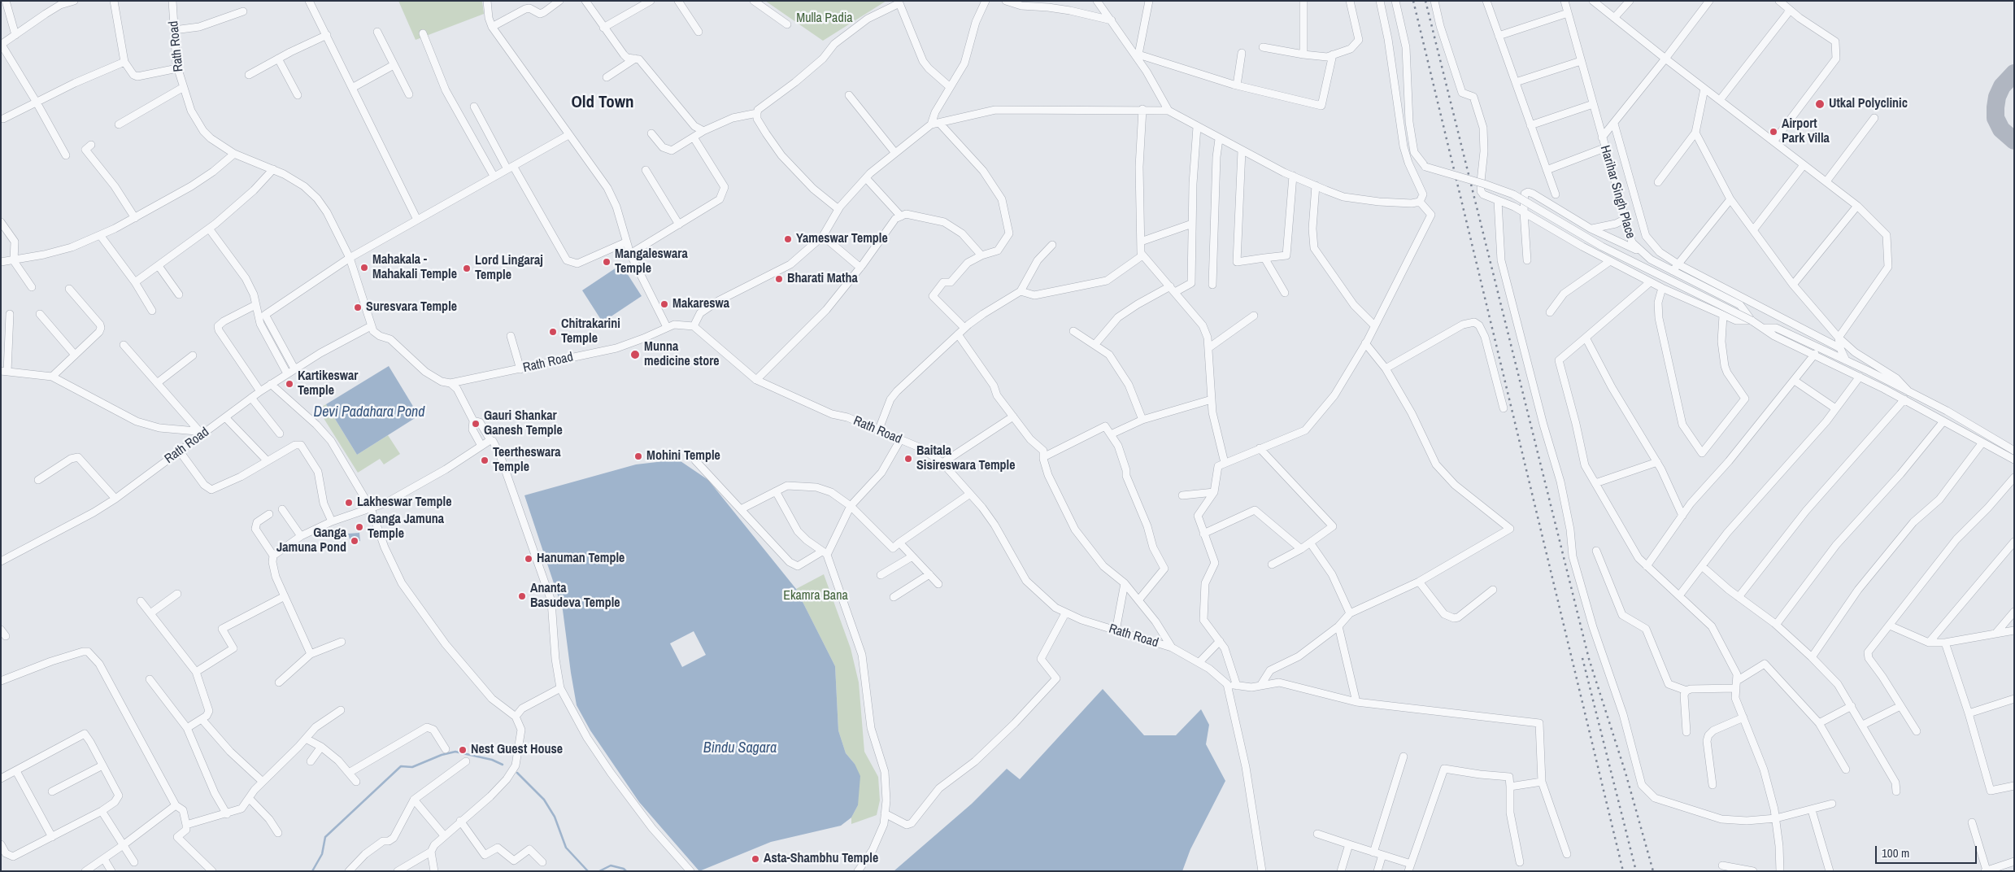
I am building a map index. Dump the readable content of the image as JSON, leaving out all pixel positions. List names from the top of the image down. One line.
{"streets":{"street":["Rath Road","Harihar Singh Place"]},"districts":["Old Town"],"water":["Devi Padahara Pond","Bindu Sagara"],"parks":["Mulla Padia","Ekamra Bana"],"places":["Utkal Polyclinic","Airport Park Villa","Yameswar Temple","Mangaleswara Temple","Mahakala - Mahakali Temple","Lord Lingaraj Temple","Bharati Matha","Makareswa","Suresvara Temple","Chitrakarini Temple","Munna medicine store","Kartikeswar Temple","Gauri Shankar Ganesh Temple","Mohini Temple","Baitala Sisireswara Temple","Teertheswara Temple","Lakheswar Temple","Ganga Jamuna Temple","Ganga Jamuna Pond","Hanuman Temple","Ananta Basudeva Temple","Nest Guest House","Asta-Shambhu Temple"],"scale_bar":"100 m"}
